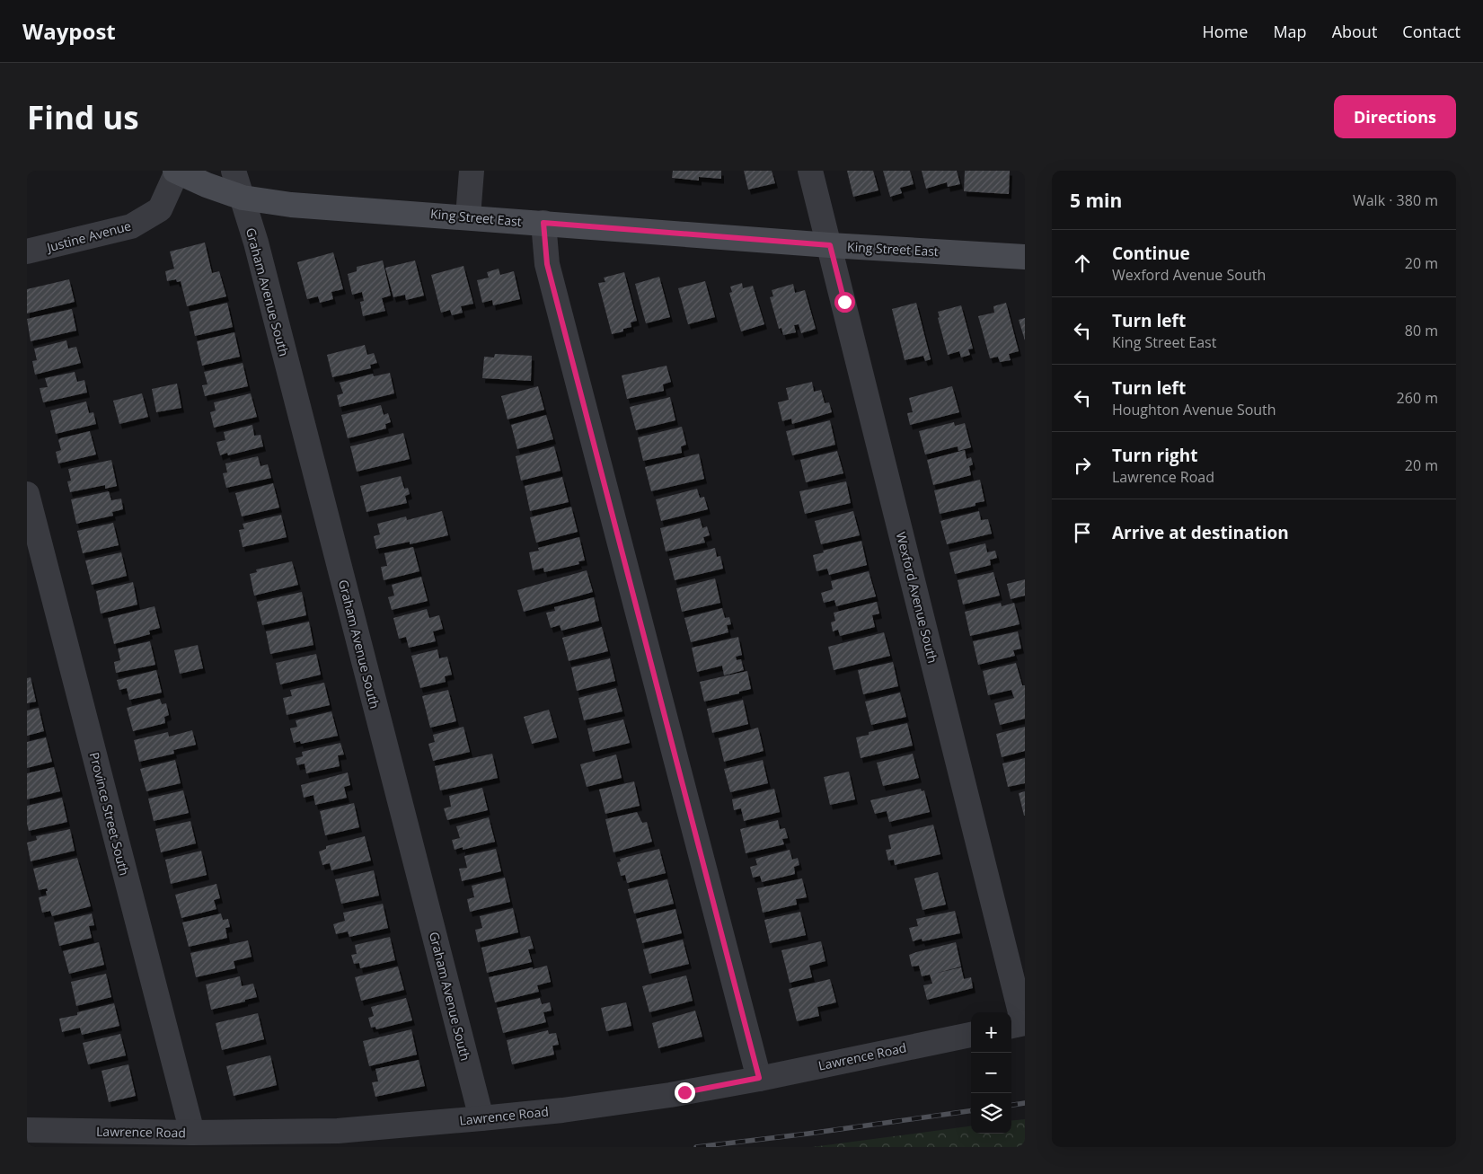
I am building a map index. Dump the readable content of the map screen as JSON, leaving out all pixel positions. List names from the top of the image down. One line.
{"streets":{"main road":["King Street East"],"street":["Justine Avenue","Graham Avenue South","Wexford Avenue South","Province Street South","Lawrence Road"]},"crossings":[["King Street East","Justine Avenue"],["King Street East","Graham Avenue South"],["King Street East","Wexford Avenue South"],["Graham Avenue South","Lawrence Road"],["Province Street South","Lawrence Road"]],"page":{"header":"Waypost","nav":["Home","Map","About","Contact"],"buttons":"Directions","title":"Find us","heading":["5 min","Walk · 380 m"],"list":[["Continue","Wexford Avenue South","20 m"],["Turn left","King Street East","80 m"],["Turn left","Houghton Avenue South","260 m"],["Turn right","Lawrence Road","20 m"],"Arrive at destination"],"map_buttons":["+","−"]}}
